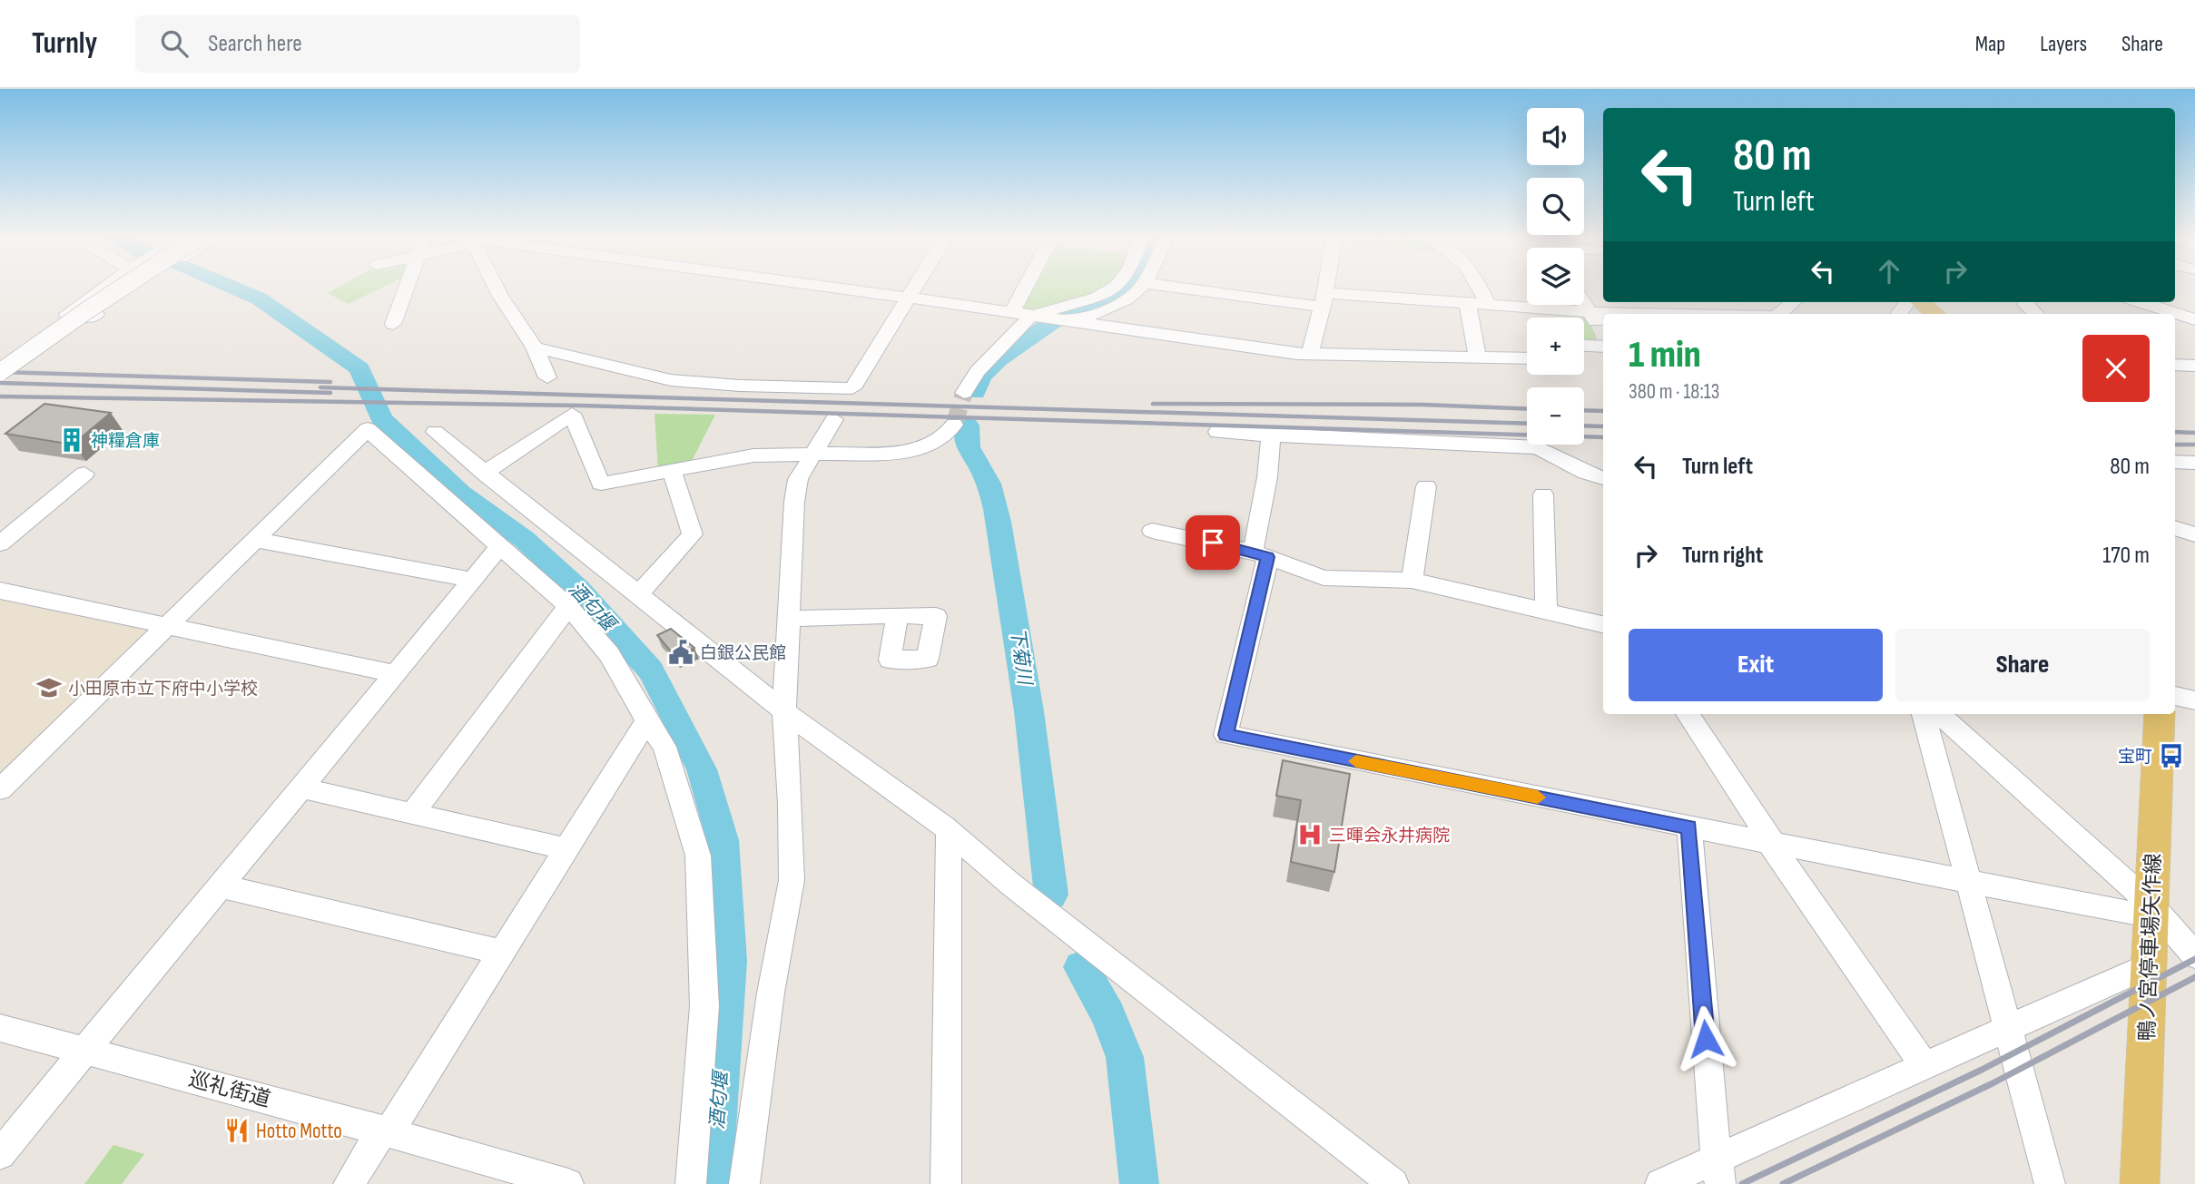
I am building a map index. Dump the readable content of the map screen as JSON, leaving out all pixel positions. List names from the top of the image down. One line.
{"streets":{"main road":["鴨ノ宮停車場矢作線"],"street":["巡礼街道"]},"water":["酒匂堰","下菊川"],"places":{"building":["神糧倉庫"],"public building":["白銀公民館"],"school or university":["小田原市立下府中小学校"],"bus stop":["宝町"],"hospital":["三暉会永井病院"],"restaurant":["Hotto Motto"]},"page":{"header":"Turnly","search":"Search here","nav":["Map","Layers","Share"],"map_buttons":["+","−"],"turn":["80 m","Turn left"],"heading":["1 min","380 m · 18:13"],"list":[{"name":"Turn left","value":"80 m"},{"name":"Turn right","value":"170 m"}],"buttons":["Exit","Share"]}}
